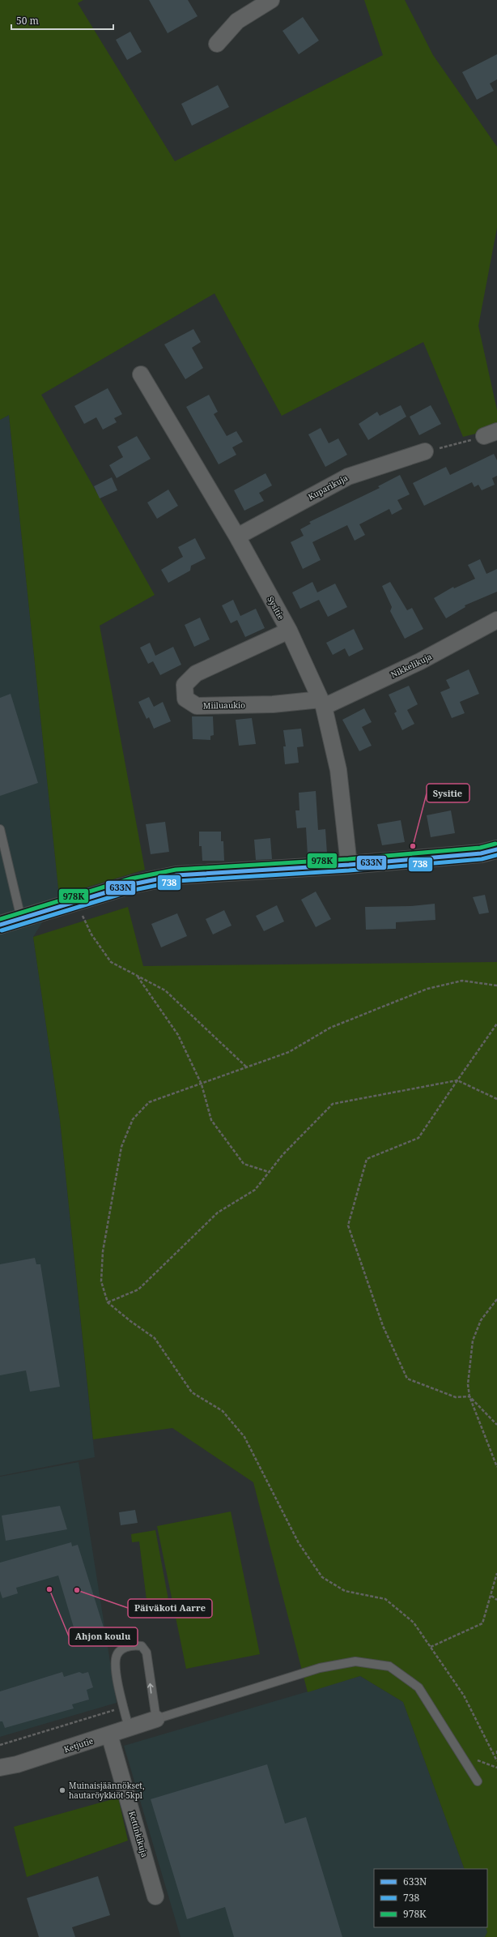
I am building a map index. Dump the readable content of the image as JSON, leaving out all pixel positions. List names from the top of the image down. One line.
{"streets":{"street":["Kuparikuja","Sysitie","Nikkelikuja","Miiluaukio","Ketjutie","Kettinkikuja"]},"crossings":[["Kuparikuja","Sysitie"],["Sysitie","Nikkelikuja"],["Sysitie","Miiluaukio"],["Nikkelikuja","Miiluaukio"],["Ketjutie","Kettinkikuja"]],"places":["Sysitie","Ahjon koulu","Päiväkoti Aarre","Muinaisjäännökset, hautaröykkiöt 5kpl"],"lines":["transit line 978K","transit line 633N","transit line 738"],"legend":["633N","738","978K"],"scale_bar":"50 m"}
